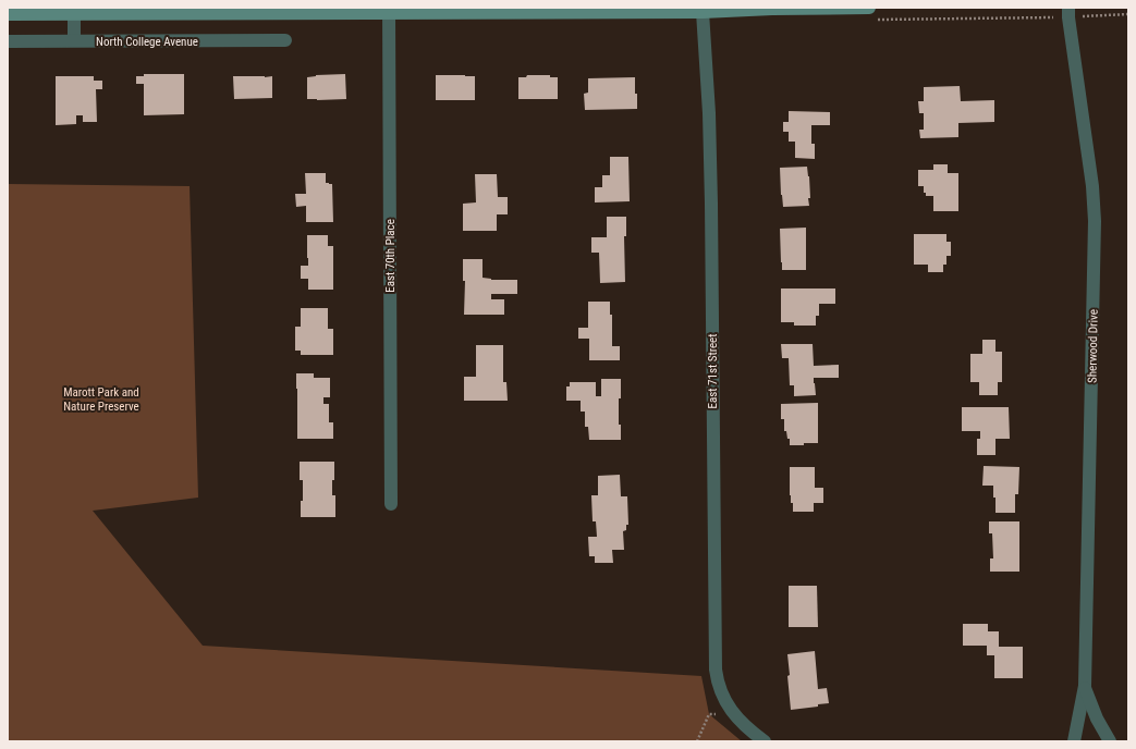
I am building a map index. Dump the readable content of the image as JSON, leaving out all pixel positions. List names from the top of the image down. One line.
{"streets":{"street":["North College Avenue","East 70th Place","Sherwood Drive","East 71st Street"]},"parks":["Marott Park and Nature Preserve"]}
